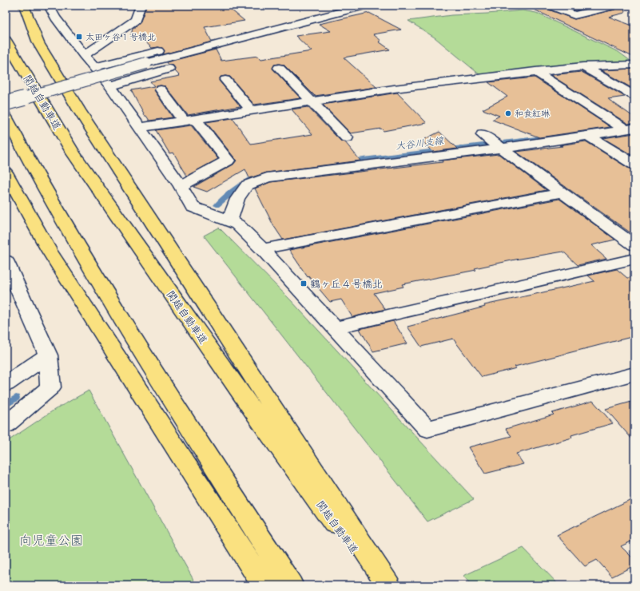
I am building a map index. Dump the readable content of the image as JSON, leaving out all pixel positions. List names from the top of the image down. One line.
{"streets":{"highway":["関越自動車道"]},"water":["大谷川支線"],"parks":["向児童公園"],"places":{"transit":["太田ヶ谷１号橋北","鶴ヶ丘４号橋北"],"other":["和食紅琳"]}}
